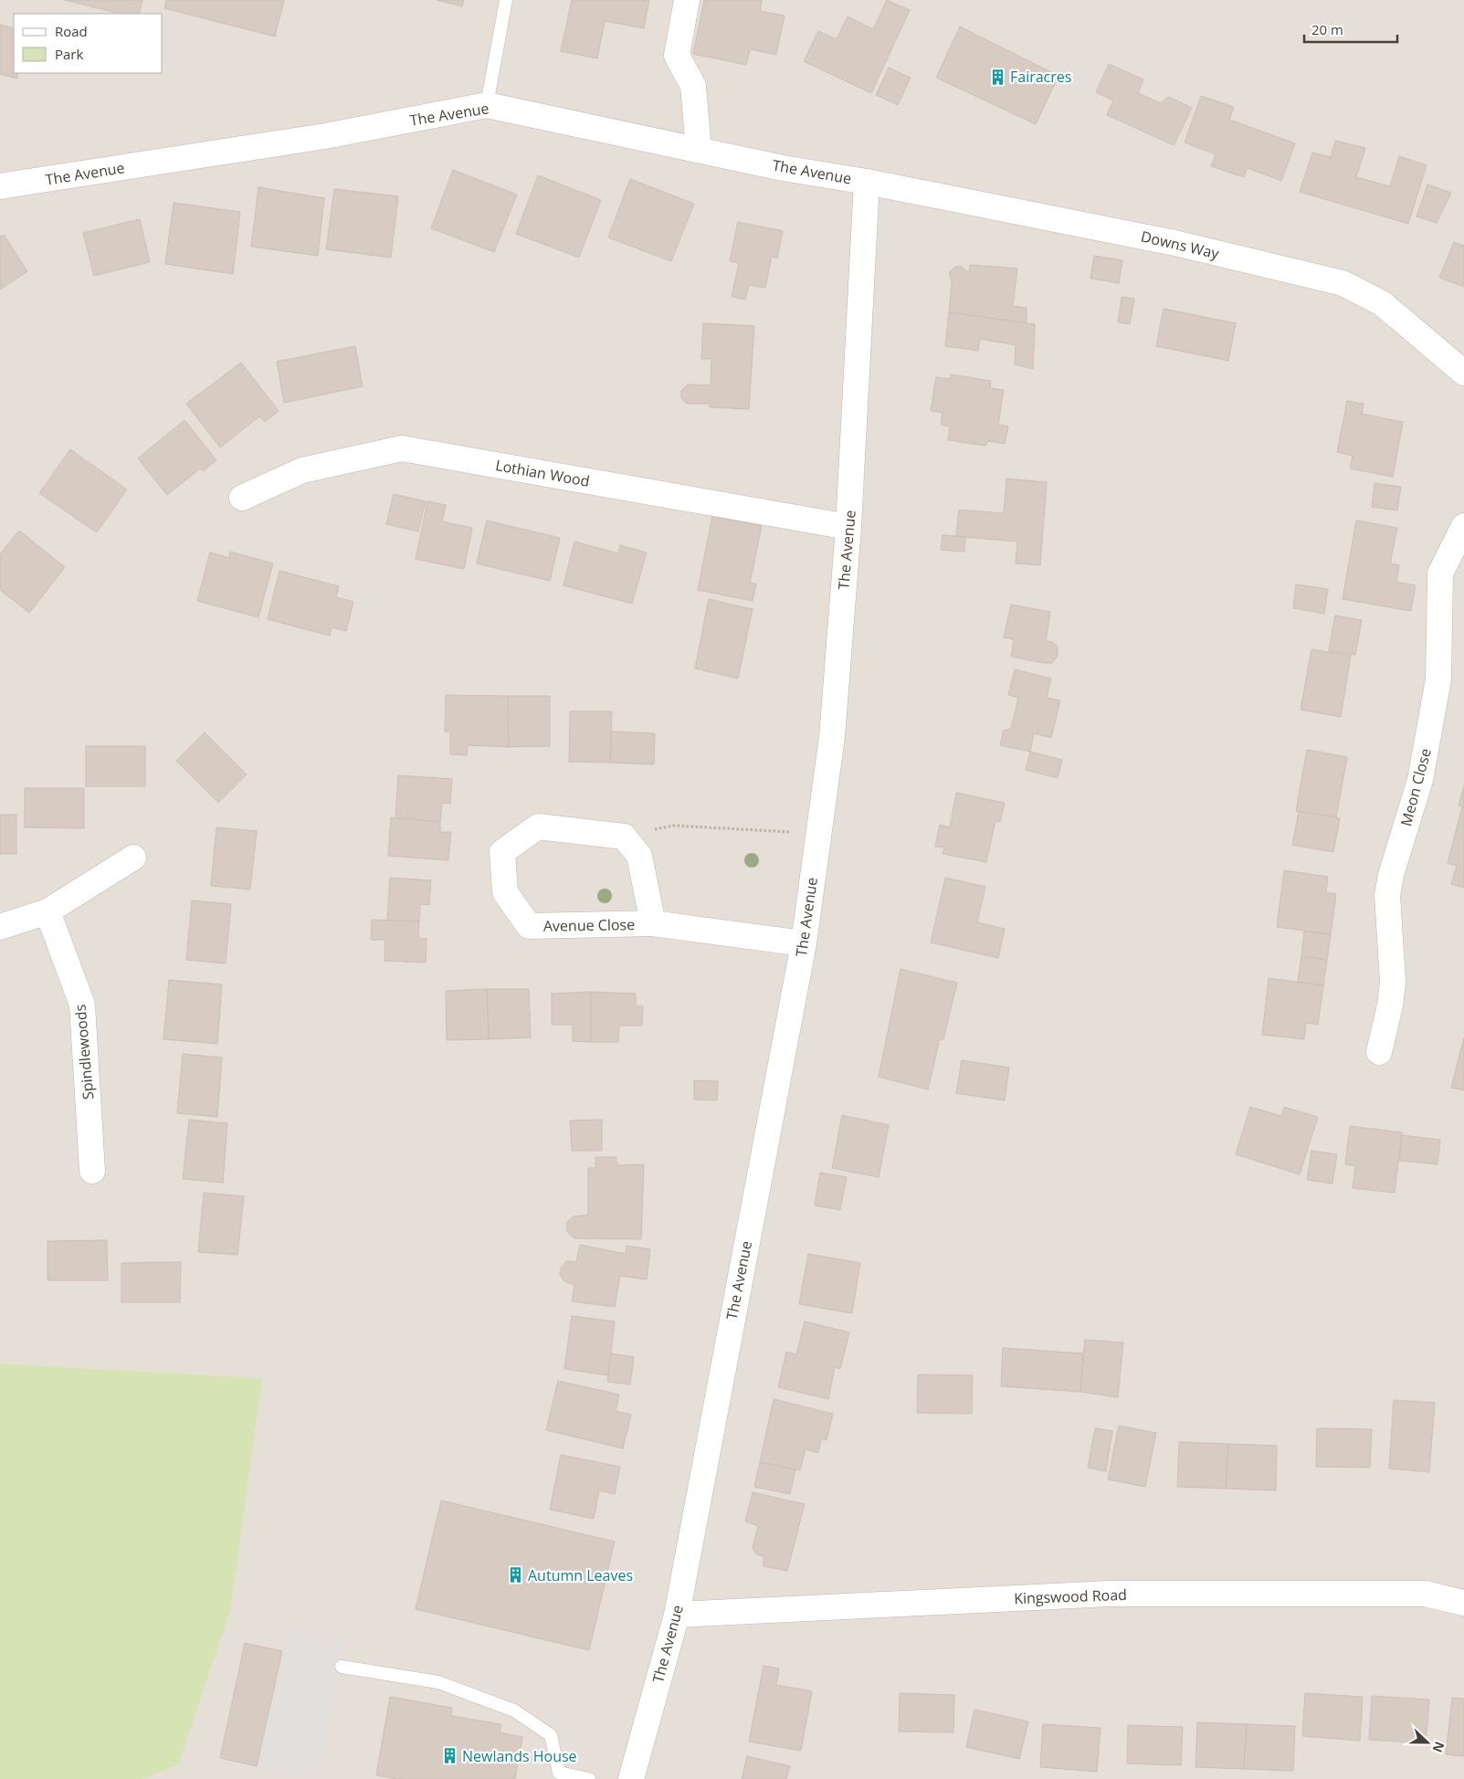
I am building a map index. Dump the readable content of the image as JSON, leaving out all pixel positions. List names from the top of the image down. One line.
{"streets":{"street":["The Avenue","Downs Way","Lothian Wood","Meon Close","Avenue Close","Spindlewoods","Kingswood Road"]},"crossings":[["The Avenue","Downs Way"],["The Avenue","Lothian Wood"],["The Avenue","Avenue Close"],["The Avenue","Kingswood Road"]],"places":{"building":["Fairacres","Autumn Leaves","Newlands House"]},"legend":["Road","Park"],"scale_bar":"20 m","north":"right"}
